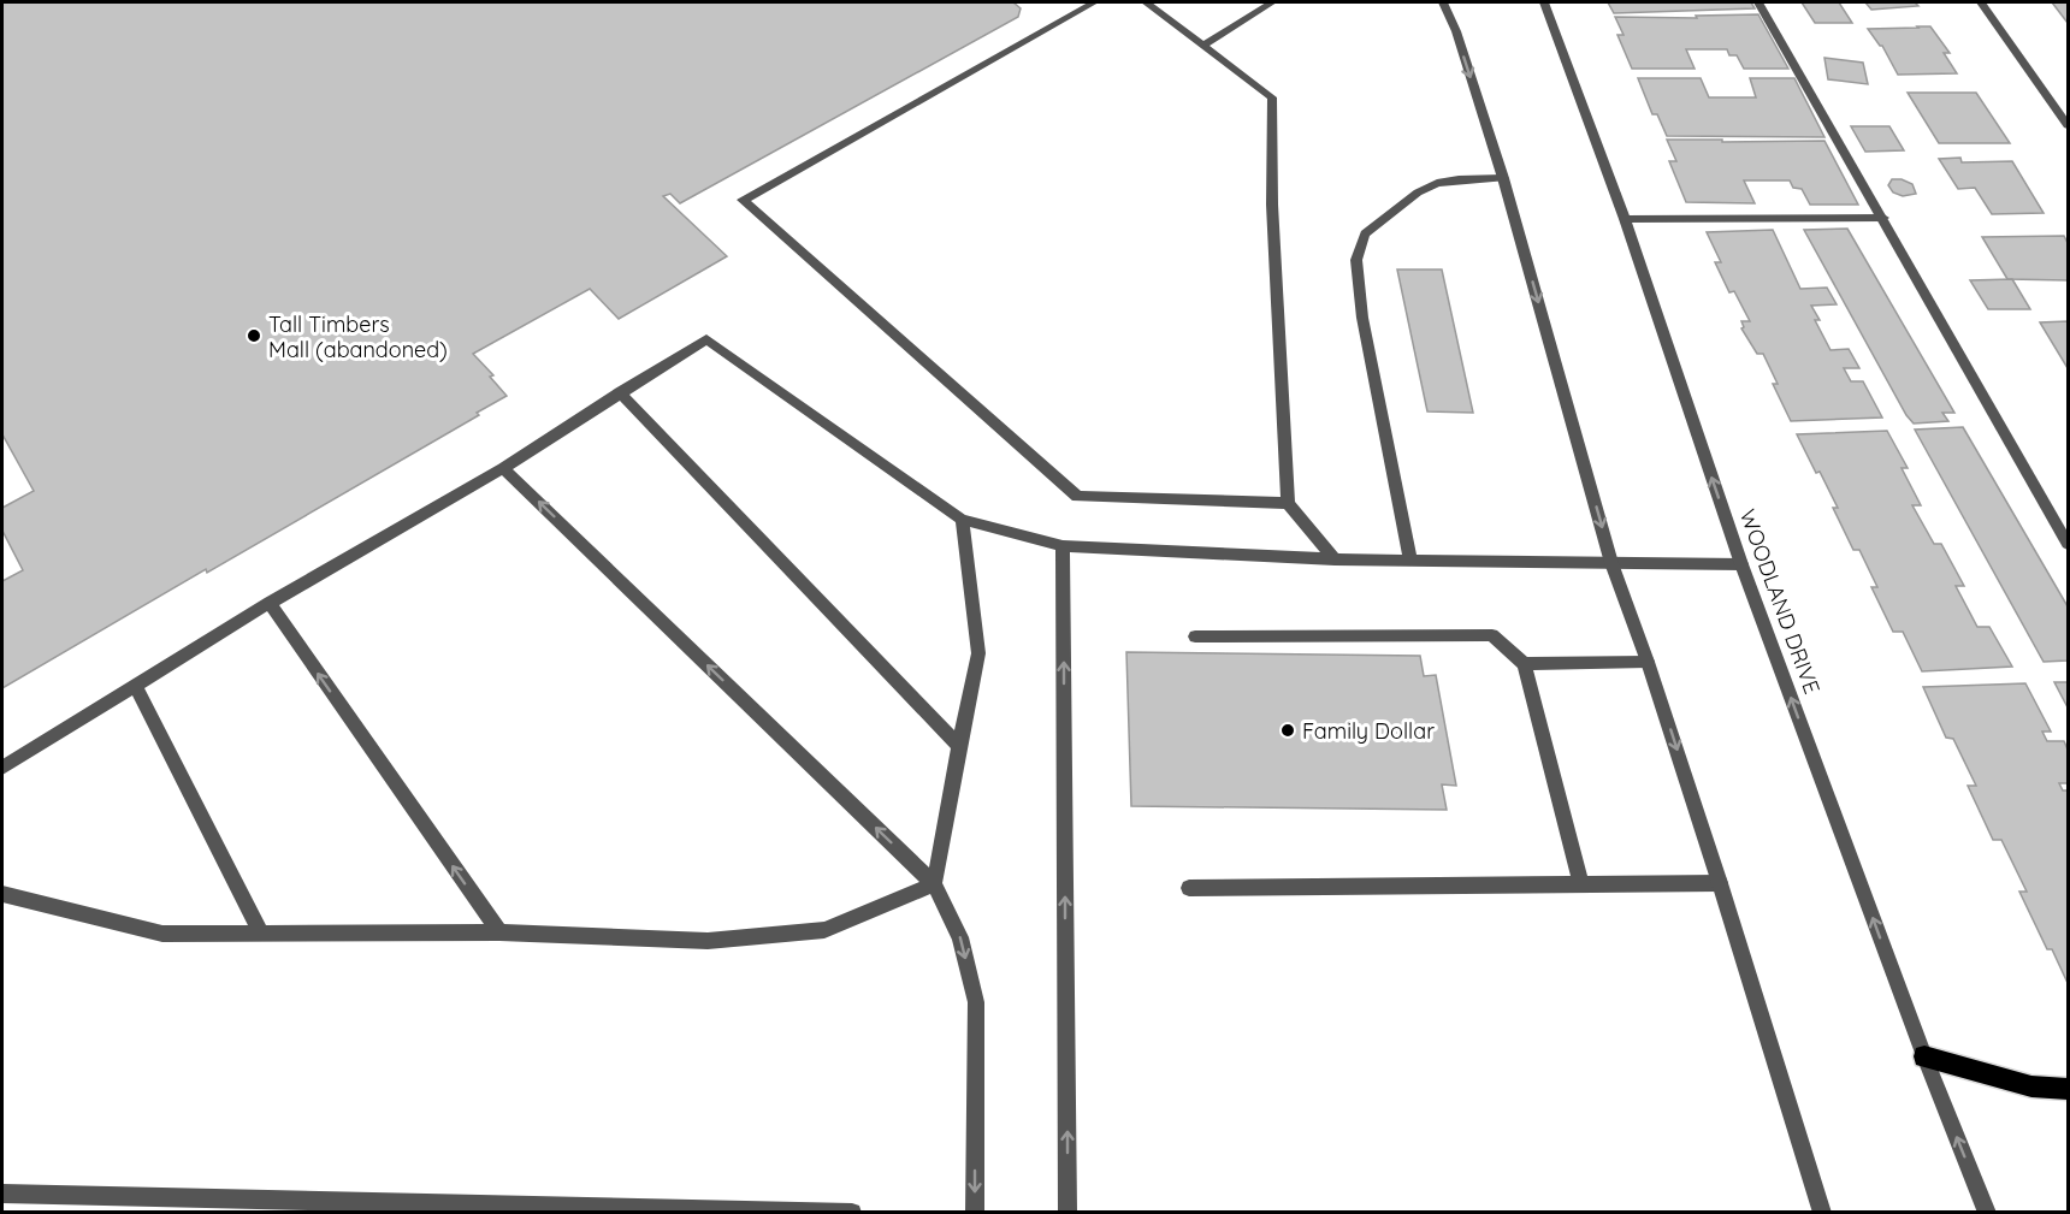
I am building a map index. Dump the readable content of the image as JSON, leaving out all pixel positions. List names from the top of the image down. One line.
{"streets":{"street":["WOODLAND DRIVE"]},"places":["Tall Timbers Mall (abandoned)","Family Dollar"]}
